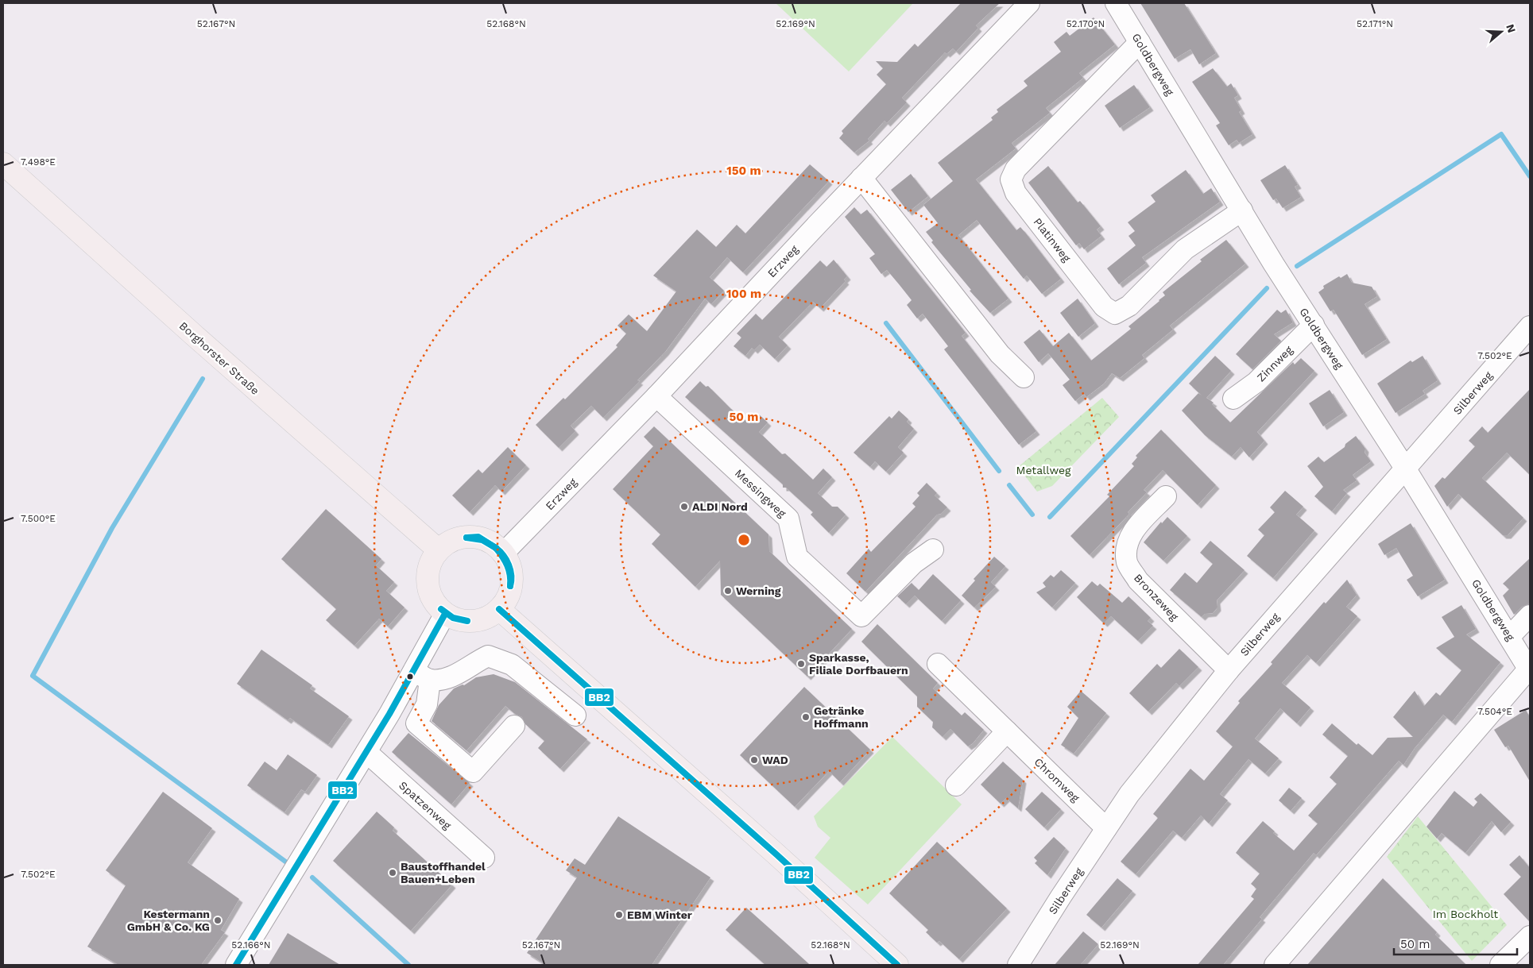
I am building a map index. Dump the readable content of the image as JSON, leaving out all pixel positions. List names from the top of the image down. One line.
{"streets":{"main road":["Borghorster Straße"],"street":["Goldbergweg","Platinweg","Erzweg","Zinnweg","Silberweg","Messingweg","Bronzeweg","Chromweg","Spatzenweg"]},"crossings":[["Goldbergweg","Platinweg"],["Goldbergweg","Zinnweg"],["Goldbergweg","Silberweg"],["Erzweg","Borghorster Straße"],["Erzweg","Messingweg"],["Silberweg","Bronzeweg"],["Silberweg","Chromweg"]],"parks":["Metallweg","Im Bockholt"],"places":["ALDI Nord","Werning","Sparkasse, Filiale Dorfbauern","Getränke Hoffmann","WAD","Baustoffhandel Bauen+Leben","EBM Winter","Kestermann GmbH & Co. KG"],"lines":["transit line BB2"],"scale_bar":"50 m","north":"right","coordinates":["52.167°N","52.168°N","52.169°N","52.170°N","52.171°N","7.498°E","7.502°E","7.500°E","7.504°E","52.166°N"],"rings":["150 m","100 m","50 m"]}
